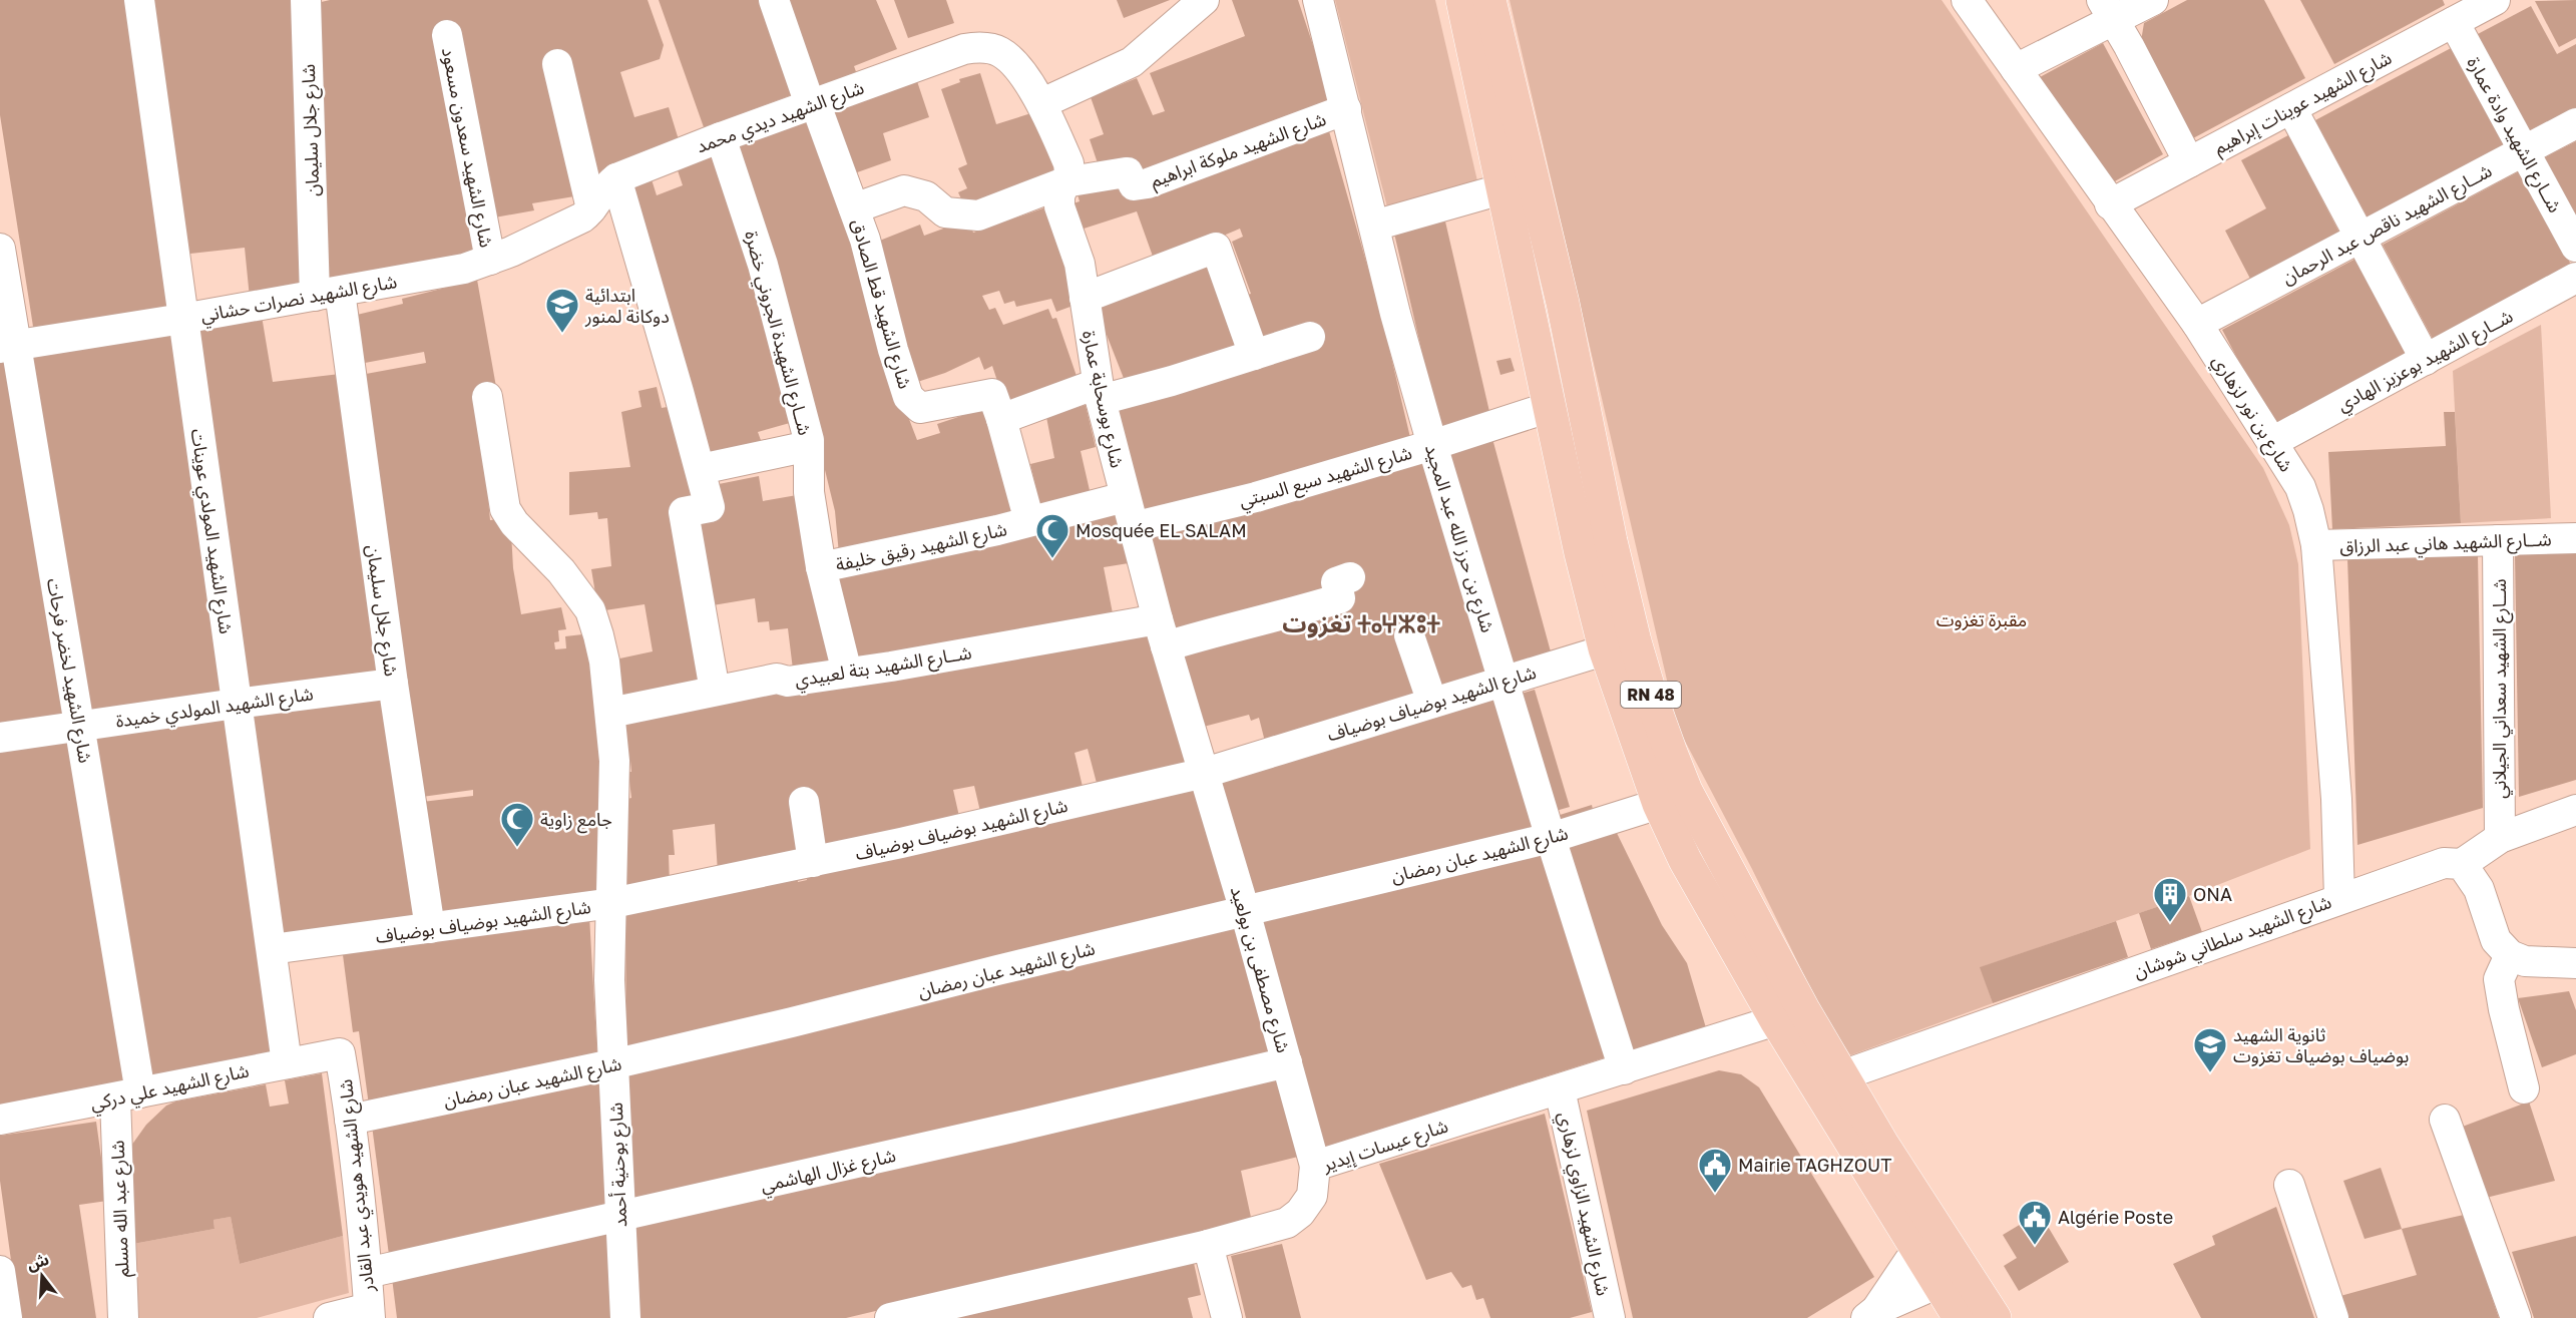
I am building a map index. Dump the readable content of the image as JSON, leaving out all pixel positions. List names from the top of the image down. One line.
{"streets":{"highway":["RN 48"],"street":["شارع الشهيد عوينات إبراهيم","شارع الشهيد ديدي محمد","شارع جلال سليمان","شــارع الشهيد وادة عمارة","شارع الشهيد سعدون مسعود","شارع الشهيد ملوكة ابراهيم","شــارع الشهيد ناقص عبد الرحمان","شارع الشهيد نصرات حشاني","شارع الشهيد قط الصادق","شــارع الشهيدة الجروني خضرة","شــارع الشهيد بوعزيز الهادي","شارع بوسحابة عمارة","شارع بن نور لزهاري","شارع الشهيد سبع السبتي","شارع الشهيد المولدي عوينات","شارع بن حرز الله عبد المجيد","شــارع الشهيد هاني عبد الرزاق","شارع الشهيد رقيق خليفة","شــارع الشهيد بتة لعبيدي","شارع الشهيد لخضر فرحات","شــارع الشهيد سعداني الجيلاني","شارع الشهيد بوضياف بوضياف","شارع الشهيد المولدي خميدة","شارع الشهيد عبان رمضان","شارع الشهيد سلطاني شوشان","شارع مصطفى بن بولعيد","شارع الشهيد علي دركي","شارع عيسات إيدير","شارع بوحنية أحمد","شارع غزال الهاشمي","شارع الشهيد هويدي عبد القادر","شارع الشهيد الزاوي لزهاري","شارع عبد الله مسلم"]},"crossings":[["شارع الشهيد عوينات إبراهيم","شــارع الشهيد وادة عمارة"],["شارع الشهيد عوينات إبراهيم","شارع بن نور لزهاري"],["شارع الشهيد ديدي محمد","شارع الشهيد نصرات حشاني"],["شارع الشهيد ديدي محمد","شارع الشهيد قط الصادق"],["شارع الشهيد ديدي محمد","شــارع الشهيدة الجروني خضرة"],["شارع الشهيد ديدي محمد","شارع بوسحابة عمارة"],["شارع جلال سليمان","شارع الشهيد نصرات حشاني"],["شارع جلال سليمان","شارع الشهيد بوضياف بوضياف"],["شارع جلال سليمان","شارع الشهيد المولدي خميدة"],["شــارع الشهيد وادة عمارة","شــارع الشهيد ناقص عبد الرحمان"],["شارع الشهيد سعدون مسعود","شارع الشهيد نصرات حشاني"],["شارع الشهيد ملوكة ابراهيم","شارع بوسحابة عمارة"],["شارع الشهيد ملوكة ابراهيم","شارع بن حرز الله عبد المجيد"],["شــارع الشهيد ناقص عبد الرحمان","شارع بن نور لزهاري"],["شارع الشهيد نصرات حشاني","شارع الشهيد المولدي عوينات"],["شارع الشهيد نصرات حشاني","شارع الشهيد لخضر فرحات"],["شارع الشهيد قط الصادق","شارع الشهيد رقيق خليفة"],["شــارع الشهيدة الجروني خضرة","شارع الشهيد رقيق خليفة"],["شــارع الشهيدة الجروني خضرة","شــارع الشهيد بتة لعبيدي"],["شــارع الشهيد بوعزيز الهادي","شارع بن نور لزهاري"],["شارع بوسحابة عمارة","شارع الشهيد سبع السبتي"],["شارع بوسحابة عمارة","شارع الشهيد رقيق خليفة"],["شارع بوسحابة عمارة","شــارع الشهيد بتة لعبيدي"],["شارع بوسحابة عمارة","شارع الشهيد بوضياف بوضياف"],["شارع بوسحابة عمارة","شارع مصطفى بن بولعيد"],["شارع بن نور لزهاري","شــارع الشهيد هاني عبد الرزاق"],["شارع بن نور لزهاري","شارع الشهيد سلطاني شوشان"],["شارع الشهيد سبع السبتي","شارع بن حرز الله عبد المجيد"],["شارع الشهيد سبع السبتي","RN 48"],["شارع الشهيد المولدي عوينات","شارع الشهيد بوضياف بوضياف"],["شارع الشهيد المولدي عوينات","شارع الشهيد المولدي خميدة"],["شارع الشهيد المولدي عوينات","شارع الشهيد علي دركي"],["شارع بن حرز الله عبد المجيد","شارع الشهيد بوضياف بوضياف"],["شارع بن حرز الله عبد المجيد","شارع الشهيد عبان رمضان"],["شارع بن حرز الله عبد المجيد","شارع عيسات إيدير"],["شــارع الشهيد هاني عبد الرزاق","شــارع الشهيد سعداني الجيلاني"],["شــارع الشهيد بتة لعبيدي","شارع بوحنية أحمد"],["شارع الشهيد لخضر فرحات","شارع الشهيد المولدي خميدة"],["شارع الشهيد لخضر فرحات","شارع الشهيد علي دركي"],["شارع الشهيد لخضر فرحات","شارع عبد الله مسلم"],["RN 48","شارع الشهيد بوضياف بوضياف"],["RN 48","شارع الشهيد عبان رمضان"],["RN 48","شارع الشهيد سلطاني شوشان"],["RN 48","شارع عيسات إيدير"],["شارع الشهيد بوضياف بوضياف","شارع مصطفى بن بولعيد"],["شارع الشهيد بوضياف بوضياف","شارع بوحنية أحمد"],["شارع الشهيد عبان رمضان","شارع مصطفى بن بولعيد"],["شارع الشهيد عبان رمضان","شارع بوحنية أحمد"],["شارع الشهيد عبان رمضان","شارع الشهيد هويدي عبد القادر"],["شارع مصطفى بن بولعيد","شارع عيسات إيدير"],["شارع مصطفى بن بولعيد","شارع غزال الهاشمي"],["شارع الشهيد علي دركي","شارع الشهيد هويدي عبد القادر"],["شارع الشهيد علي دركي","شارع عبد الله مسلم"],["شارع عيسات إيدير","شارع الشهيد الزاوي لزهاري"],["شارع بوحنية أحمد","شارع غزال الهاشمي"],["شارع غزال الهاشمي","شارع الشهيد هويدي عبد القادر"]],"districts":["تغزوت ⵜⴰⵖⵣⵓⵜ"],"parks":["مقبرة تغزوت"],"places":{"school or university":["ابتدائية دوكانة لمنور","ثانوية الشهيد بوضياف بوضياف تغزوت"],"mosque":["Mosquée EL SALAM","جامع زاوية"],"building":["ONA"],"public building":["Mairie TAGHZOUT","Algérie Poste"]},"north":"top"}
